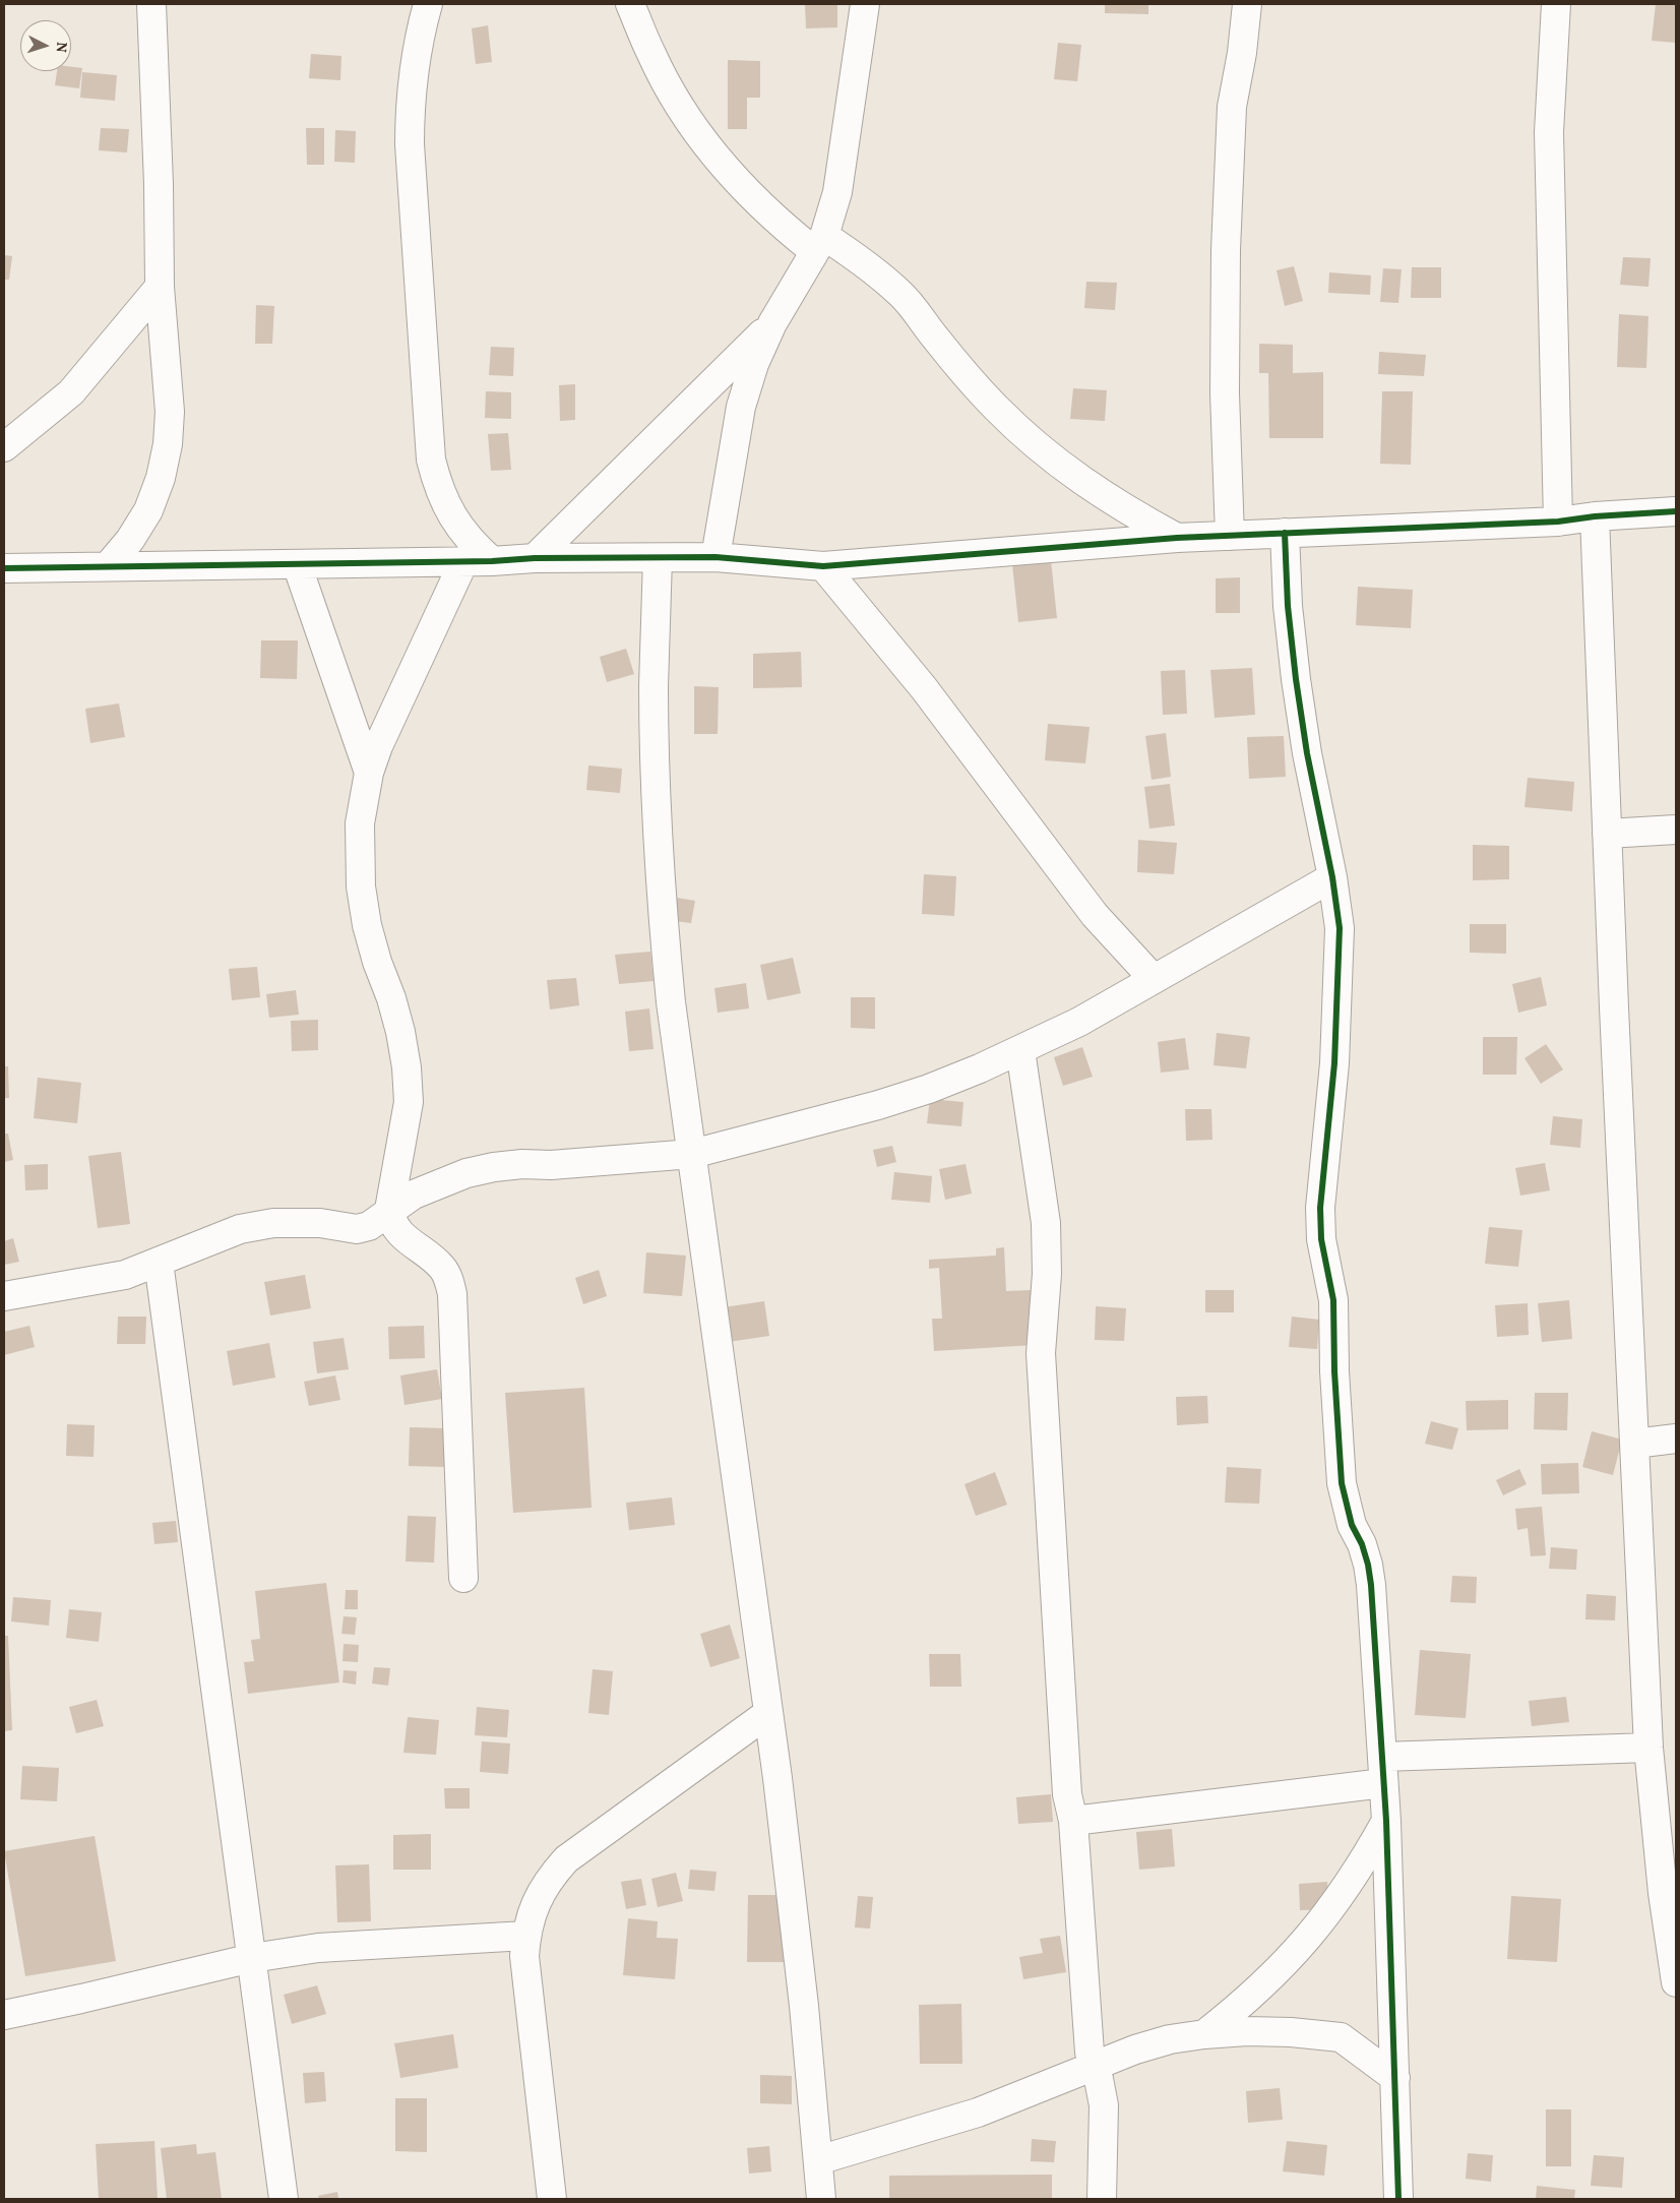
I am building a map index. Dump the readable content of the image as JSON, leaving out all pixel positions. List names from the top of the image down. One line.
{"north":"right"}
